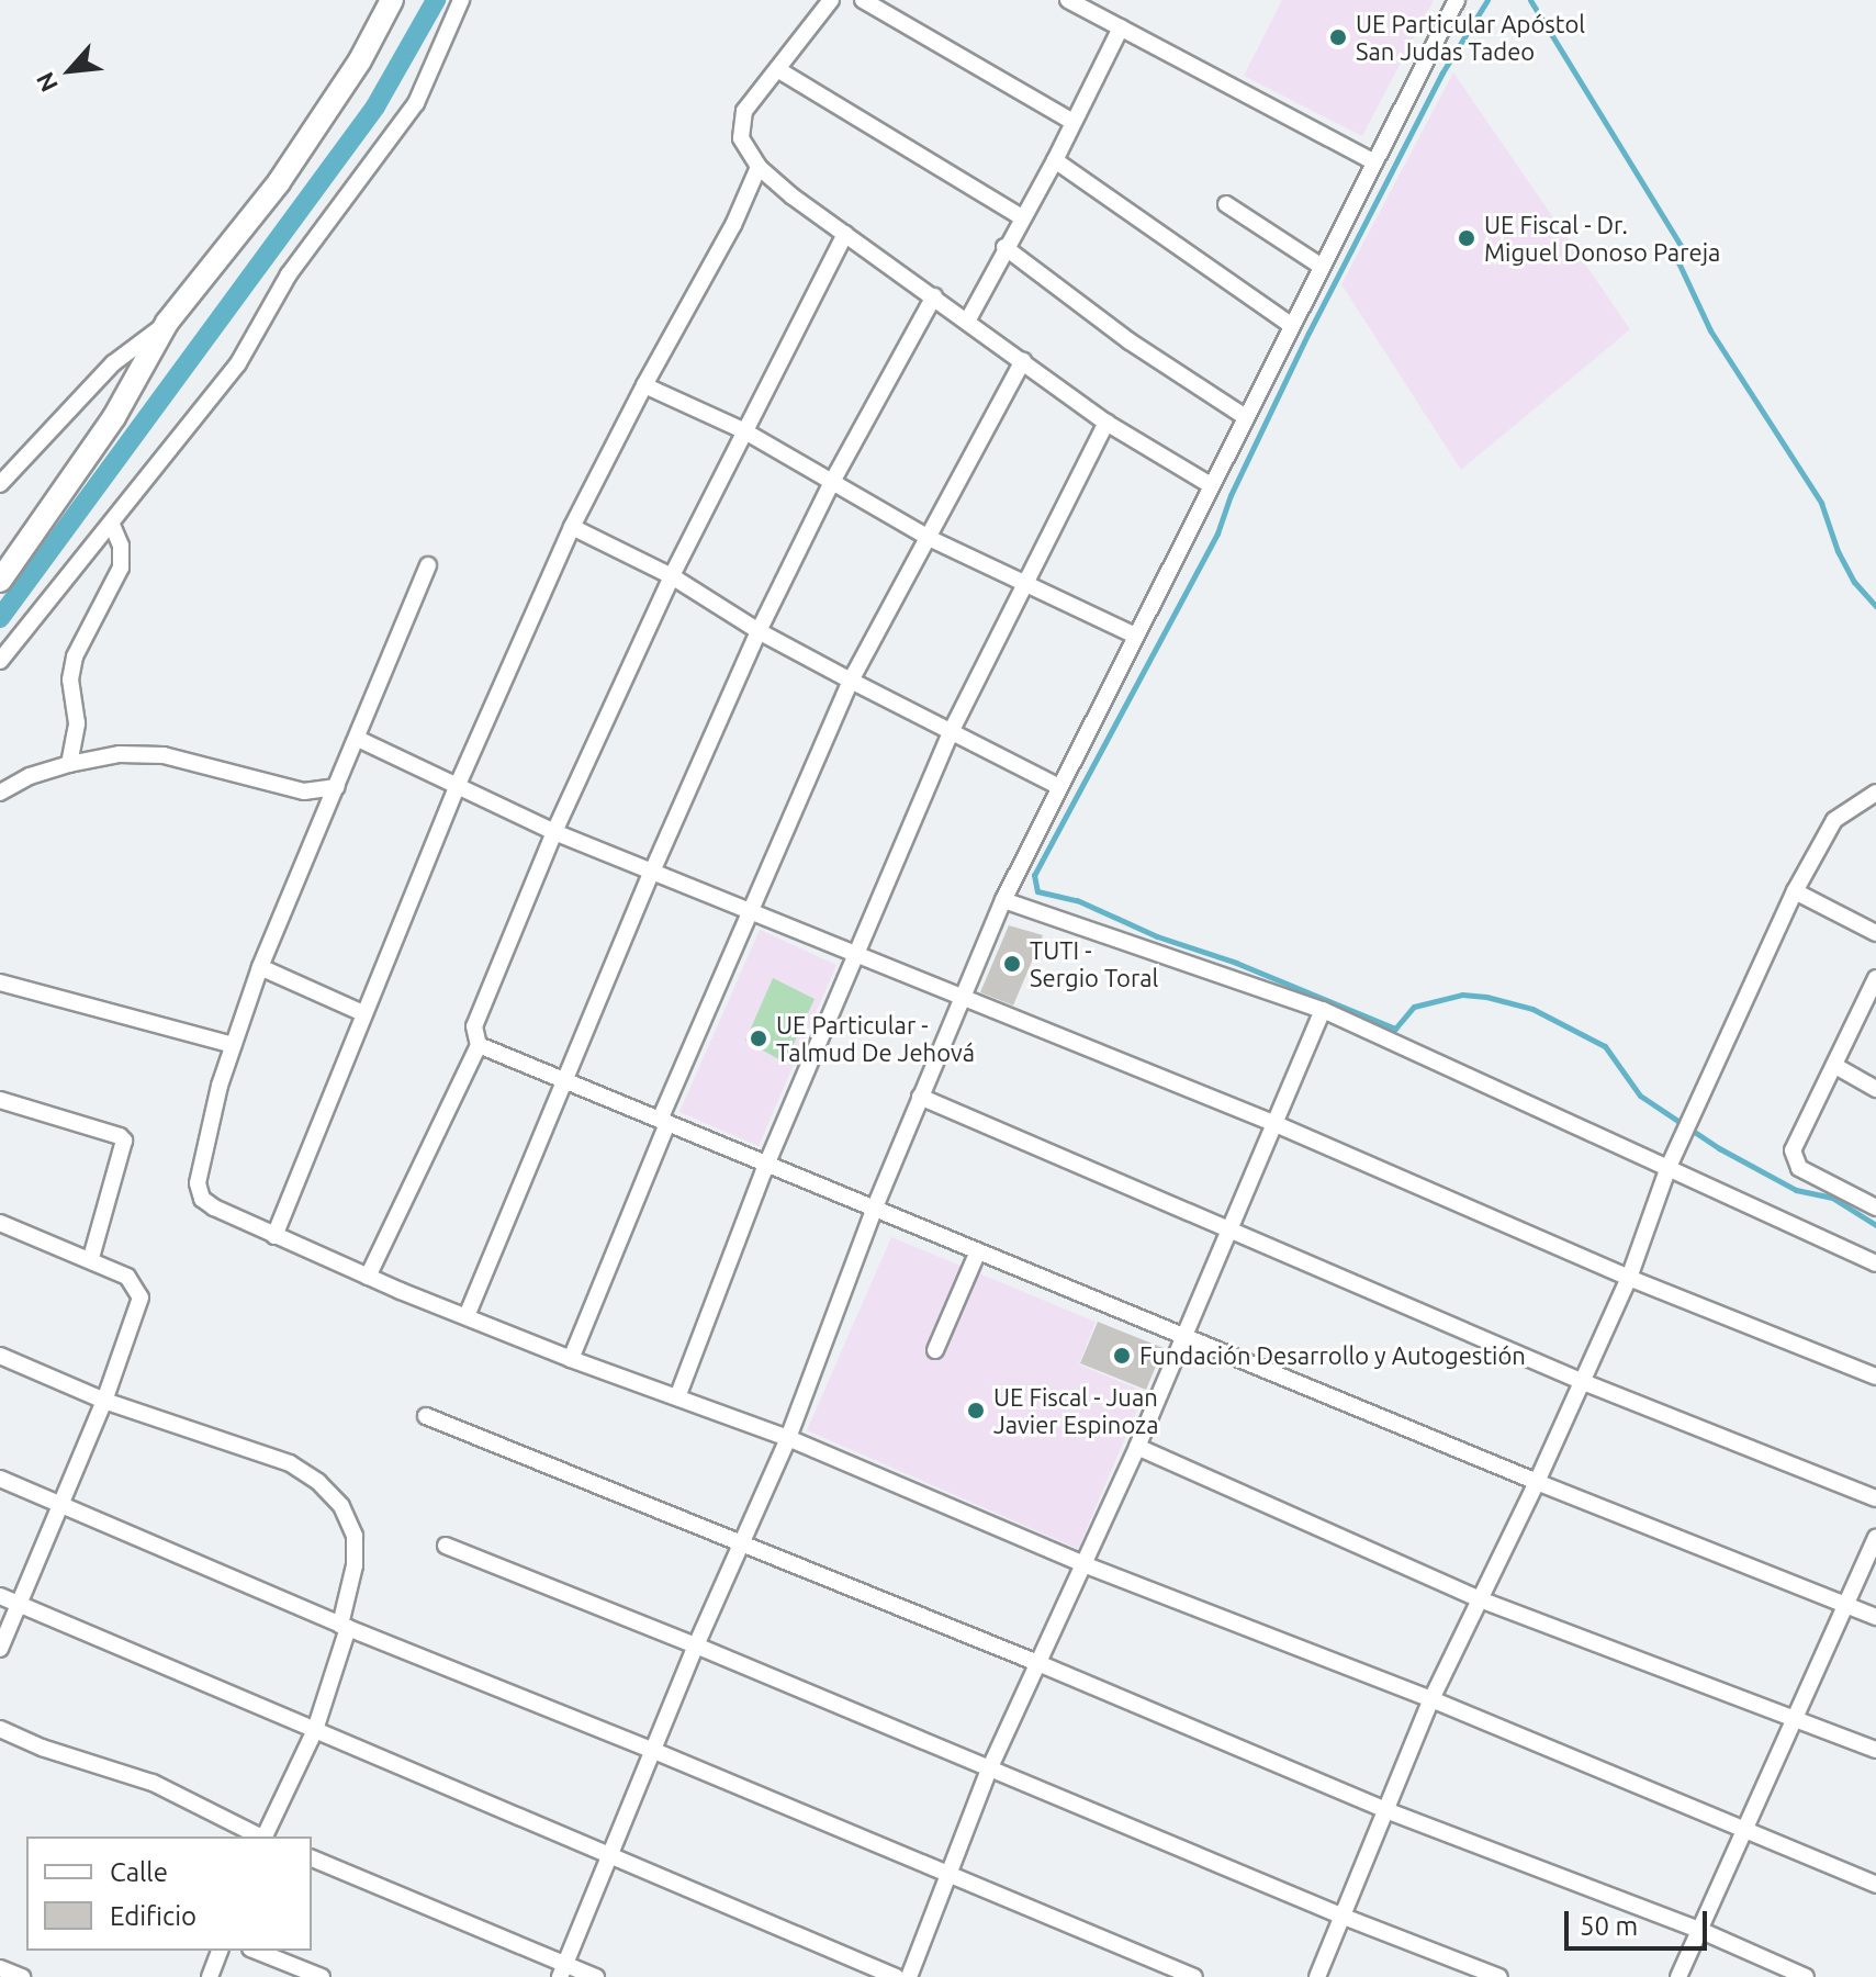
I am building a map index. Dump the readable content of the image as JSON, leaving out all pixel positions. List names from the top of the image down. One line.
{"places":["UE Particular Apóstol San Judas Tadeo","UE Fiscal - Dr. Miguel Donoso Pareja","TUTI - Sergio Toral","UE Particular - Talmud De Jehová","Fundación Desarrollo y Autogestión","UE Fiscal - Juan Javier Espinoza"],"legend":["Calle","Edificio"],"scale_bar":"50 m","north":"bottom left"}
